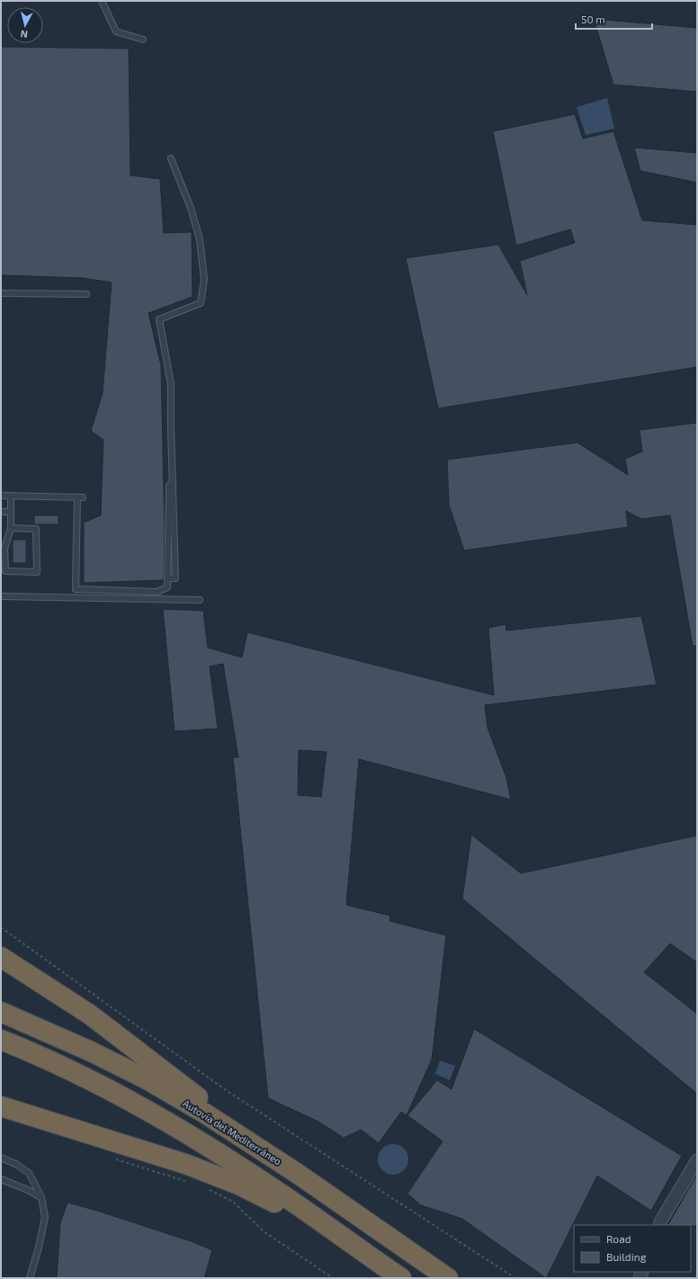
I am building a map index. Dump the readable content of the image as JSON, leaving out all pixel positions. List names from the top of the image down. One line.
{"streets":{"highway":["Autovía del Mediterráneo"]},"legend":["Road","Building"],"scale_bar":"50 m","north":"bottom"}
